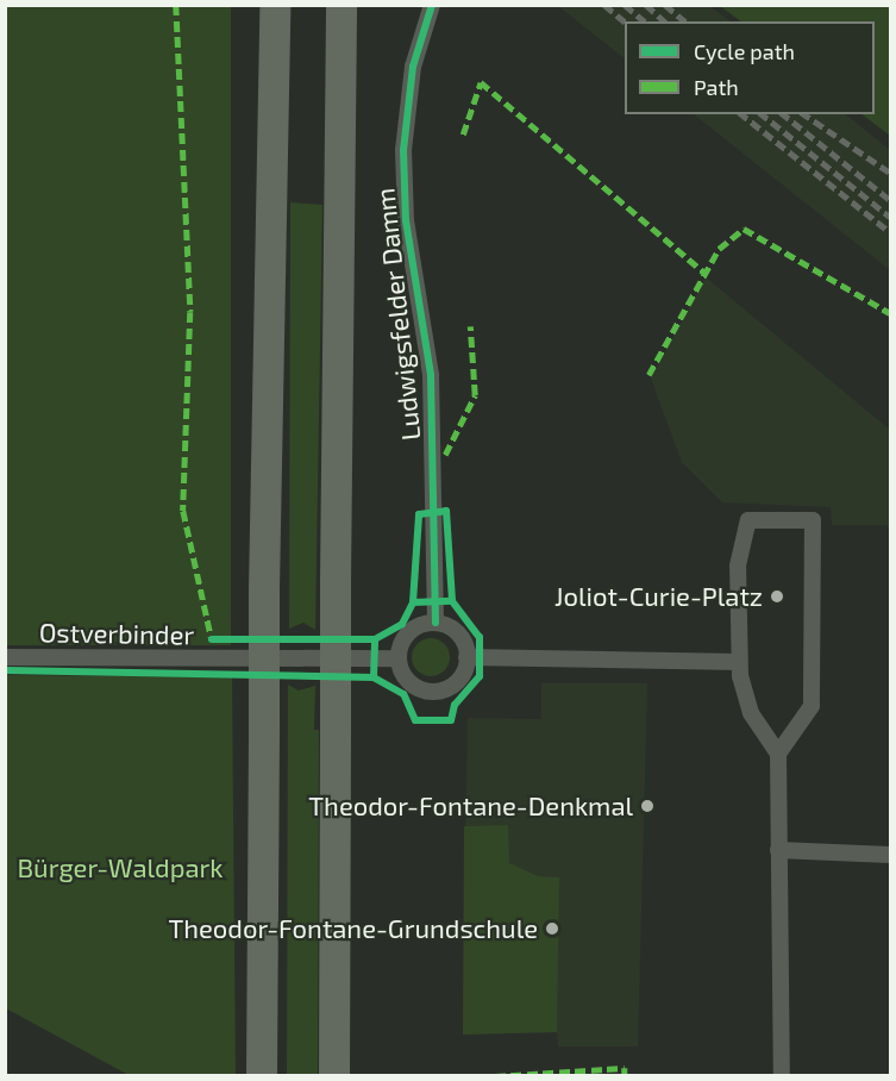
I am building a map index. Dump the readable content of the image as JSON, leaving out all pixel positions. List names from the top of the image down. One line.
{"streets":{"street":["Ludwigsfelder Damm","Ostverbinder"]},"crossings":[["Ludwigsfelder Damm","Ostverbinder"]],"parks":["Bürger-Waldpark"],"places":["Joliot-Curie-Platz","Theodor-Fontane-Denkmal","Theodor-Fontane-Grundschule"],"legend":["Cycle path","Path"]}
